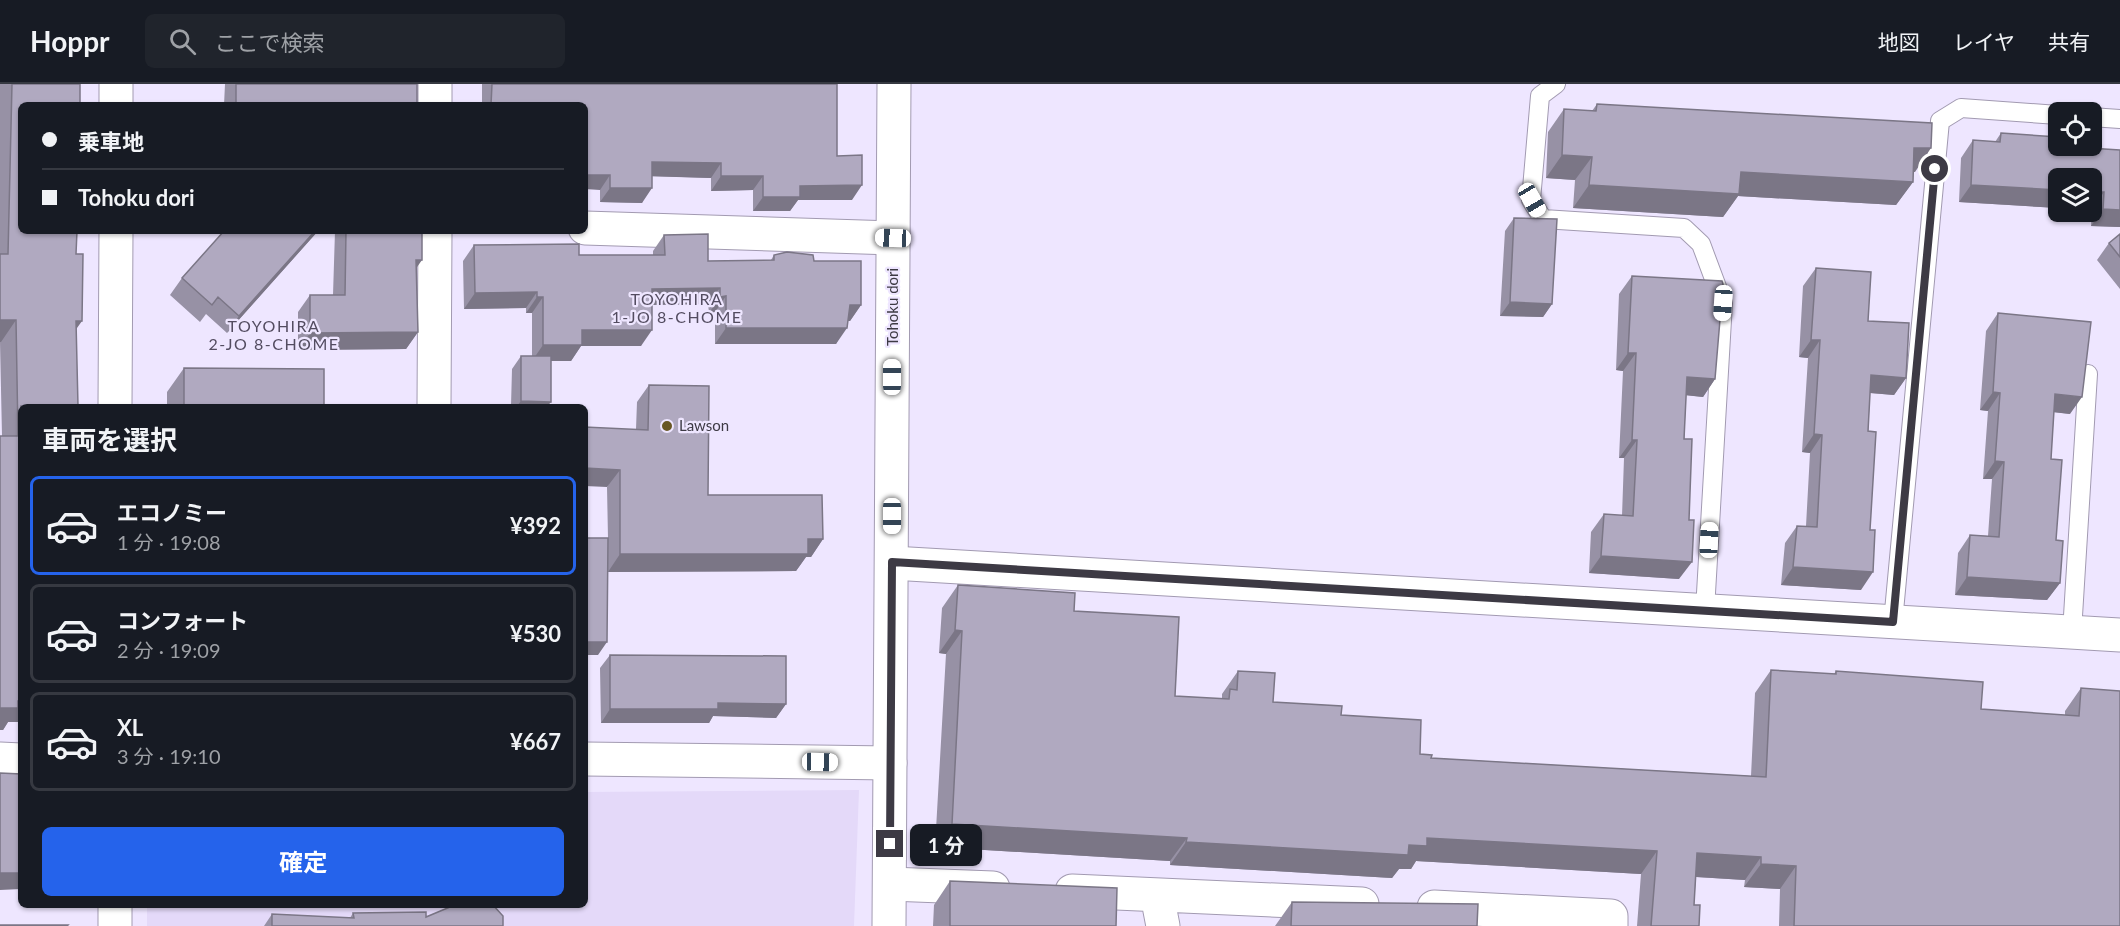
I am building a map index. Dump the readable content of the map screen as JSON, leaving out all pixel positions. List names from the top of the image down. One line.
{"streets":{"street":["Tohoku dori"]},"districts":["TOYOHIRA 1-JO 8-CHOME","TOYOHIRA 2-JO 8-CHOME"],"places":["Lawson"],"page":{"header":"Hoppr","search":"ここで検索","nav":["地図","レイヤ","共有"],"banner":["乗車地","Tohoku dori"],"heading":"車両を選択","list":[{"name":"エコノミー","note":"1 分 · 19:08","value":"¥392"},{"name":"コンフォート","note":"2 分 · 19:09","value":"¥530"},{"name":"XL","note":"3 分 · 19:10","value":"¥667"}],"buttons":"確定","bubble":"1 分"}}
